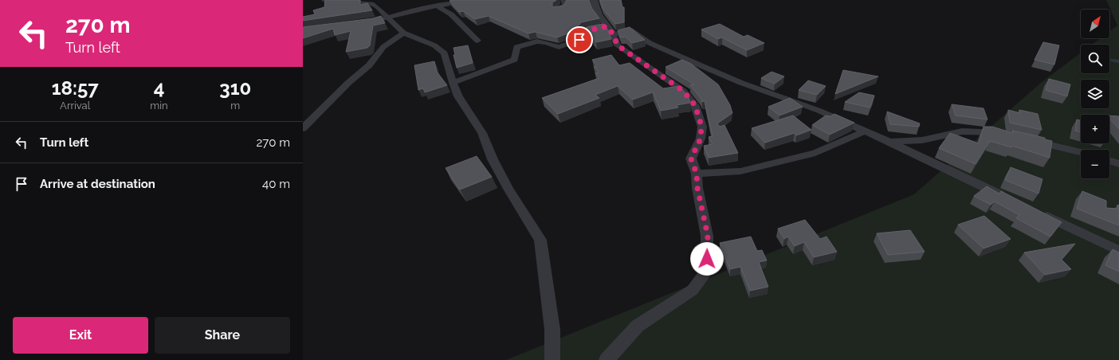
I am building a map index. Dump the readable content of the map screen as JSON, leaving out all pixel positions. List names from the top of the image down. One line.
{"north":"top right","page":{"turn":["270 m","Turn left"],"map_buttons":["+","−"],"eta":["18:57","Arrival","4","min","310","m"],"list":[{"name":"Turn left","value":"270 m"},{"name":"Arrive at destination","value":"40 m"}],"buttons":["Exit","Share"]}}
